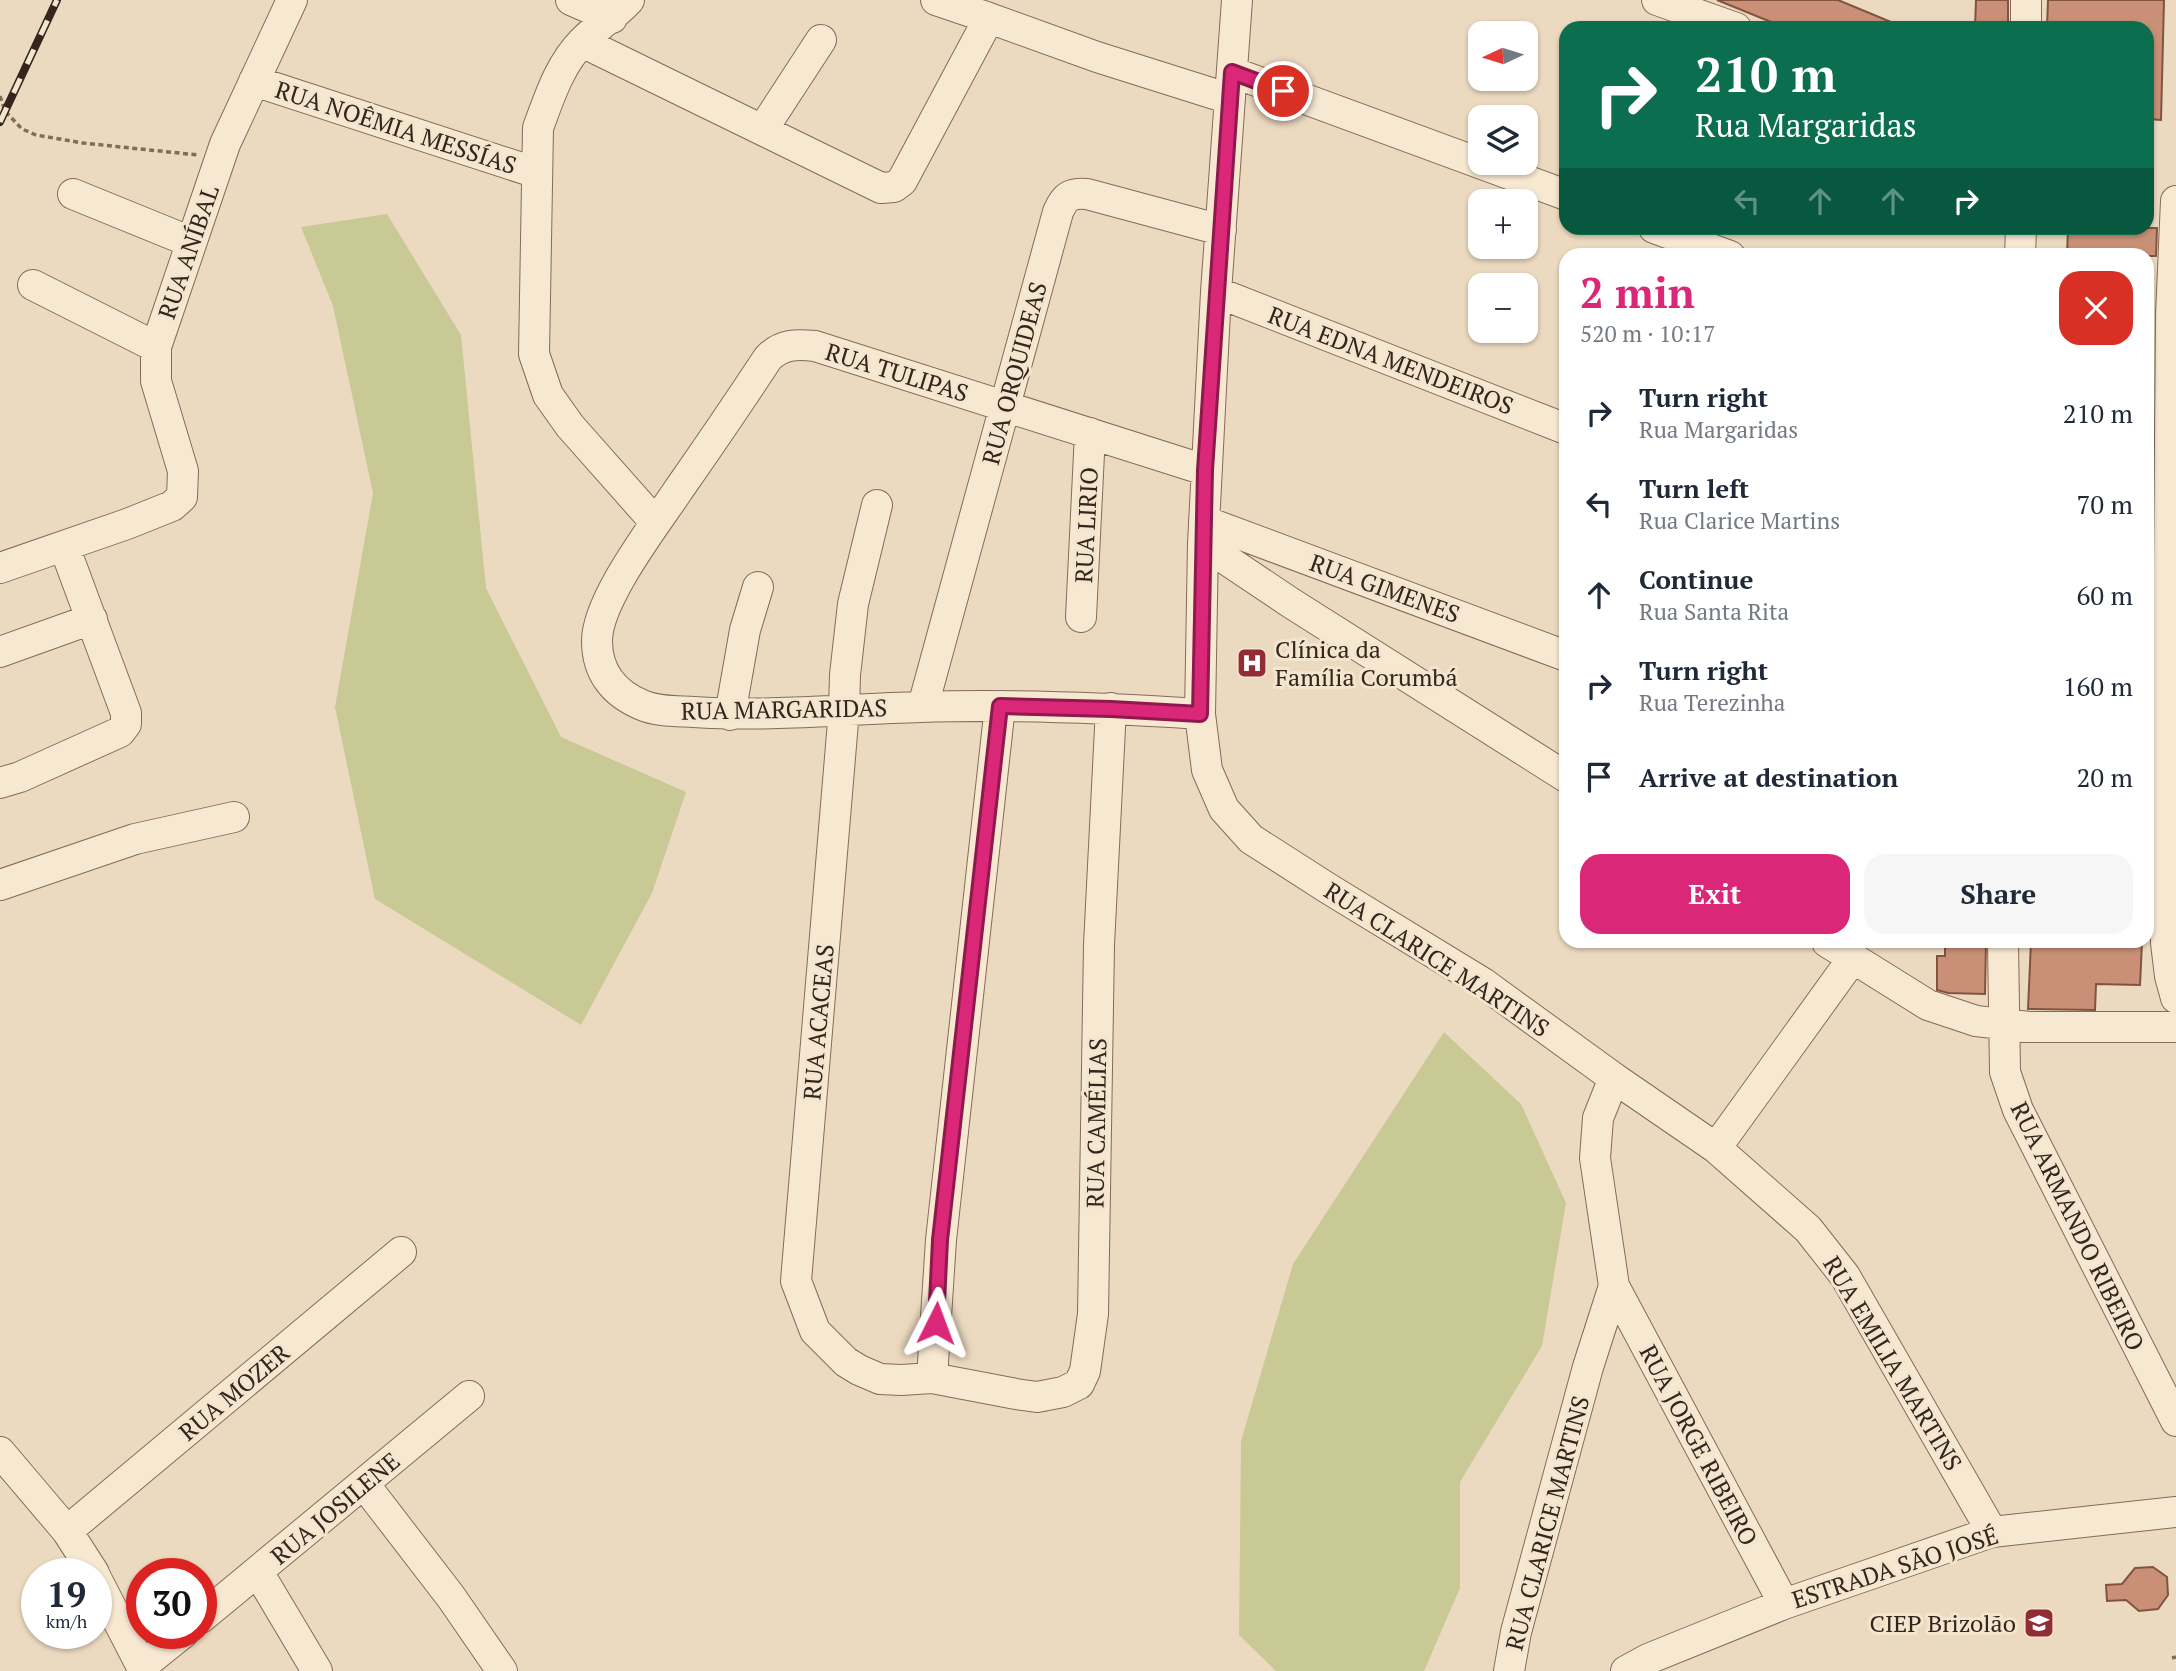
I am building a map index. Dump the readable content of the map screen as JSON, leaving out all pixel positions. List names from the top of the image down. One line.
{"streets":{"street":["RUA NOÊMIA MESSÍAS","RUA ANÍBAL","RUA EDNA MENDEIROS","RUA TULIPAS","RUA ORQUIDEAS","RUA LIRIO","RUA GIMENES","RUA MARGARIDAS","RUA CLARICE MARTINS","RUA ACACEAS","RUA CAMÉLIAS","RUA ARMANDO RIBEIRO","RUA EMILIA MARTINS","RUA MOZER","RUA JORGE RIBEIRO","RUA JOSILENE","ESTRADA SÃO JOSÉ"]},"crossings":[["RUA NOÊMIA MESSÍAS","RUA ANÍBAL"],["RUA EDNA MENDEIROS","RUA CLARICE MARTINS"],["RUA TULIPAS","RUA ORQUIDEAS"],["RUA TULIPAS","RUA LIRIO"],["RUA TULIPAS","RUA MARGARIDAS"],["RUA TULIPAS","RUA CLARICE MARTINS"],["RUA ORQUIDEAS","RUA MARGARIDAS"],["RUA ORQUIDEAS","RUA CLARICE MARTINS"],["RUA GIMENES","RUA CLARICE MARTINS"],["RUA MARGARIDAS","RUA CLARICE MARTINS"],["RUA MARGARIDAS","RUA ACACEAS"],["RUA MARGARIDAS","RUA CAMÉLIAS"],["RUA CLARICE MARTINS","RUA EMILIA MARTINS"],["RUA CLARICE MARTINS","RUA JORGE RIBEIRO"],["RUA ACACEAS","RUA CAMÉLIAS"],["RUA EMILIA MARTINS","ESTRADA SÃO JOSÉ"],["RUA JORGE RIBEIRO","ESTRADA SÃO JOSÉ"]],"places":{"hospital":["Clínica da Família Corumbá"],"school or university":["CIEP Brizolão"]},"north":"left","page":{"map_buttons":["+","−"],"turn":["210 m","Rua Margaridas"],"heading":["2 min","520 m · 10:17"],"list":[{"name":"Turn right","note":"Rua Margaridas","value":"210 m"},{"name":"Turn left","note":"Rua Clarice Martins","value":"70 m"},{"name":"Continue","note":"Rua Santa Rita","value":"60 m"},{"name":"Turn right","note":"Rua Terezinha","value":"160 m"},{"name":"Arrive at destination","value":"20 m"}],"buttons":["Exit","Share"],"speed":"19 km/h","limit":"30"}}
